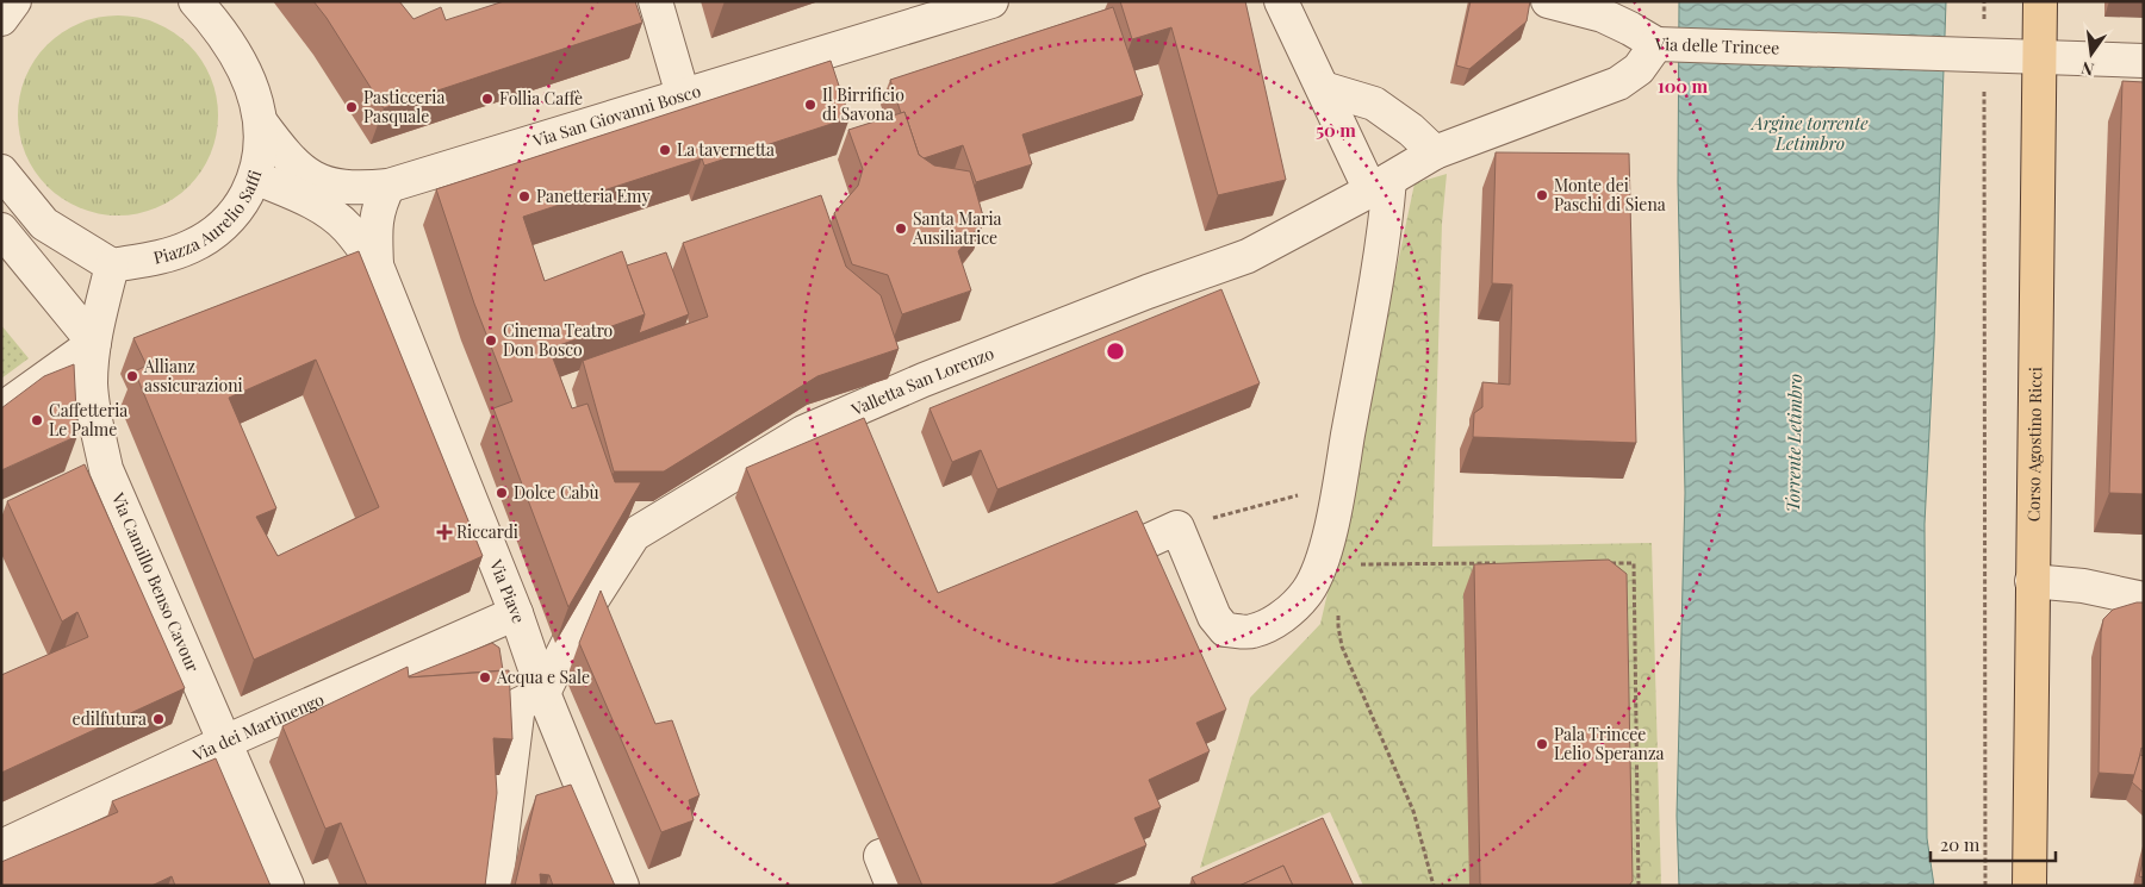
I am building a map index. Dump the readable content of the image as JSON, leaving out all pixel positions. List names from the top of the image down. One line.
{"streets":{"main road":["Corso Agostino Ricci"],"street":["Via delle Trincee","Via San Giovanni Bosco","Piazza Aurelio Saffi","Valletta San Lorenzo","Via Camillo Benso Cavour","Via Piave","Via dei Martinengo"]},"crossings":[["Via delle Trincee","Valletta San Lorenzo"],["Via delle Trincee","Corso Agostino Ricci"],["Via San Giovanni Bosco","Piazza Aurelio Saffi"],["Via San Giovanni Bosco","Via Piave"],["Piazza Aurelio Saffi","Via Camillo Benso Cavour"],["Piazza Aurelio Saffi","Via Piave"],["Valletta San Lorenzo","Via Piave"],["Via Camillo Benso Cavour","Via dei Martinengo"],["Via Piave","Via dei Martinengo"]],"water":["Argine torrente Letimbro","Torrente Letimbro"],"places":{"other":["Follia Caffè","Il Birrificio di Savona","Pasticceria Pasquale","La tavernetta","Monte dei Paschi di Siena","Panetteria Emy","Santa Maria Ausiliatrice","Cinema Teatro Don Bosco","Allianz assicurazioni","Caffetteria Le Palme","Dolce Cabù","Acqua e Sale","edilfutura","Pala Trincee Lelio Speranza"],"health":["Riccardi"]},"scale_bar":"20 m","north":"bottom","rings":["100 m","50 m"]}
